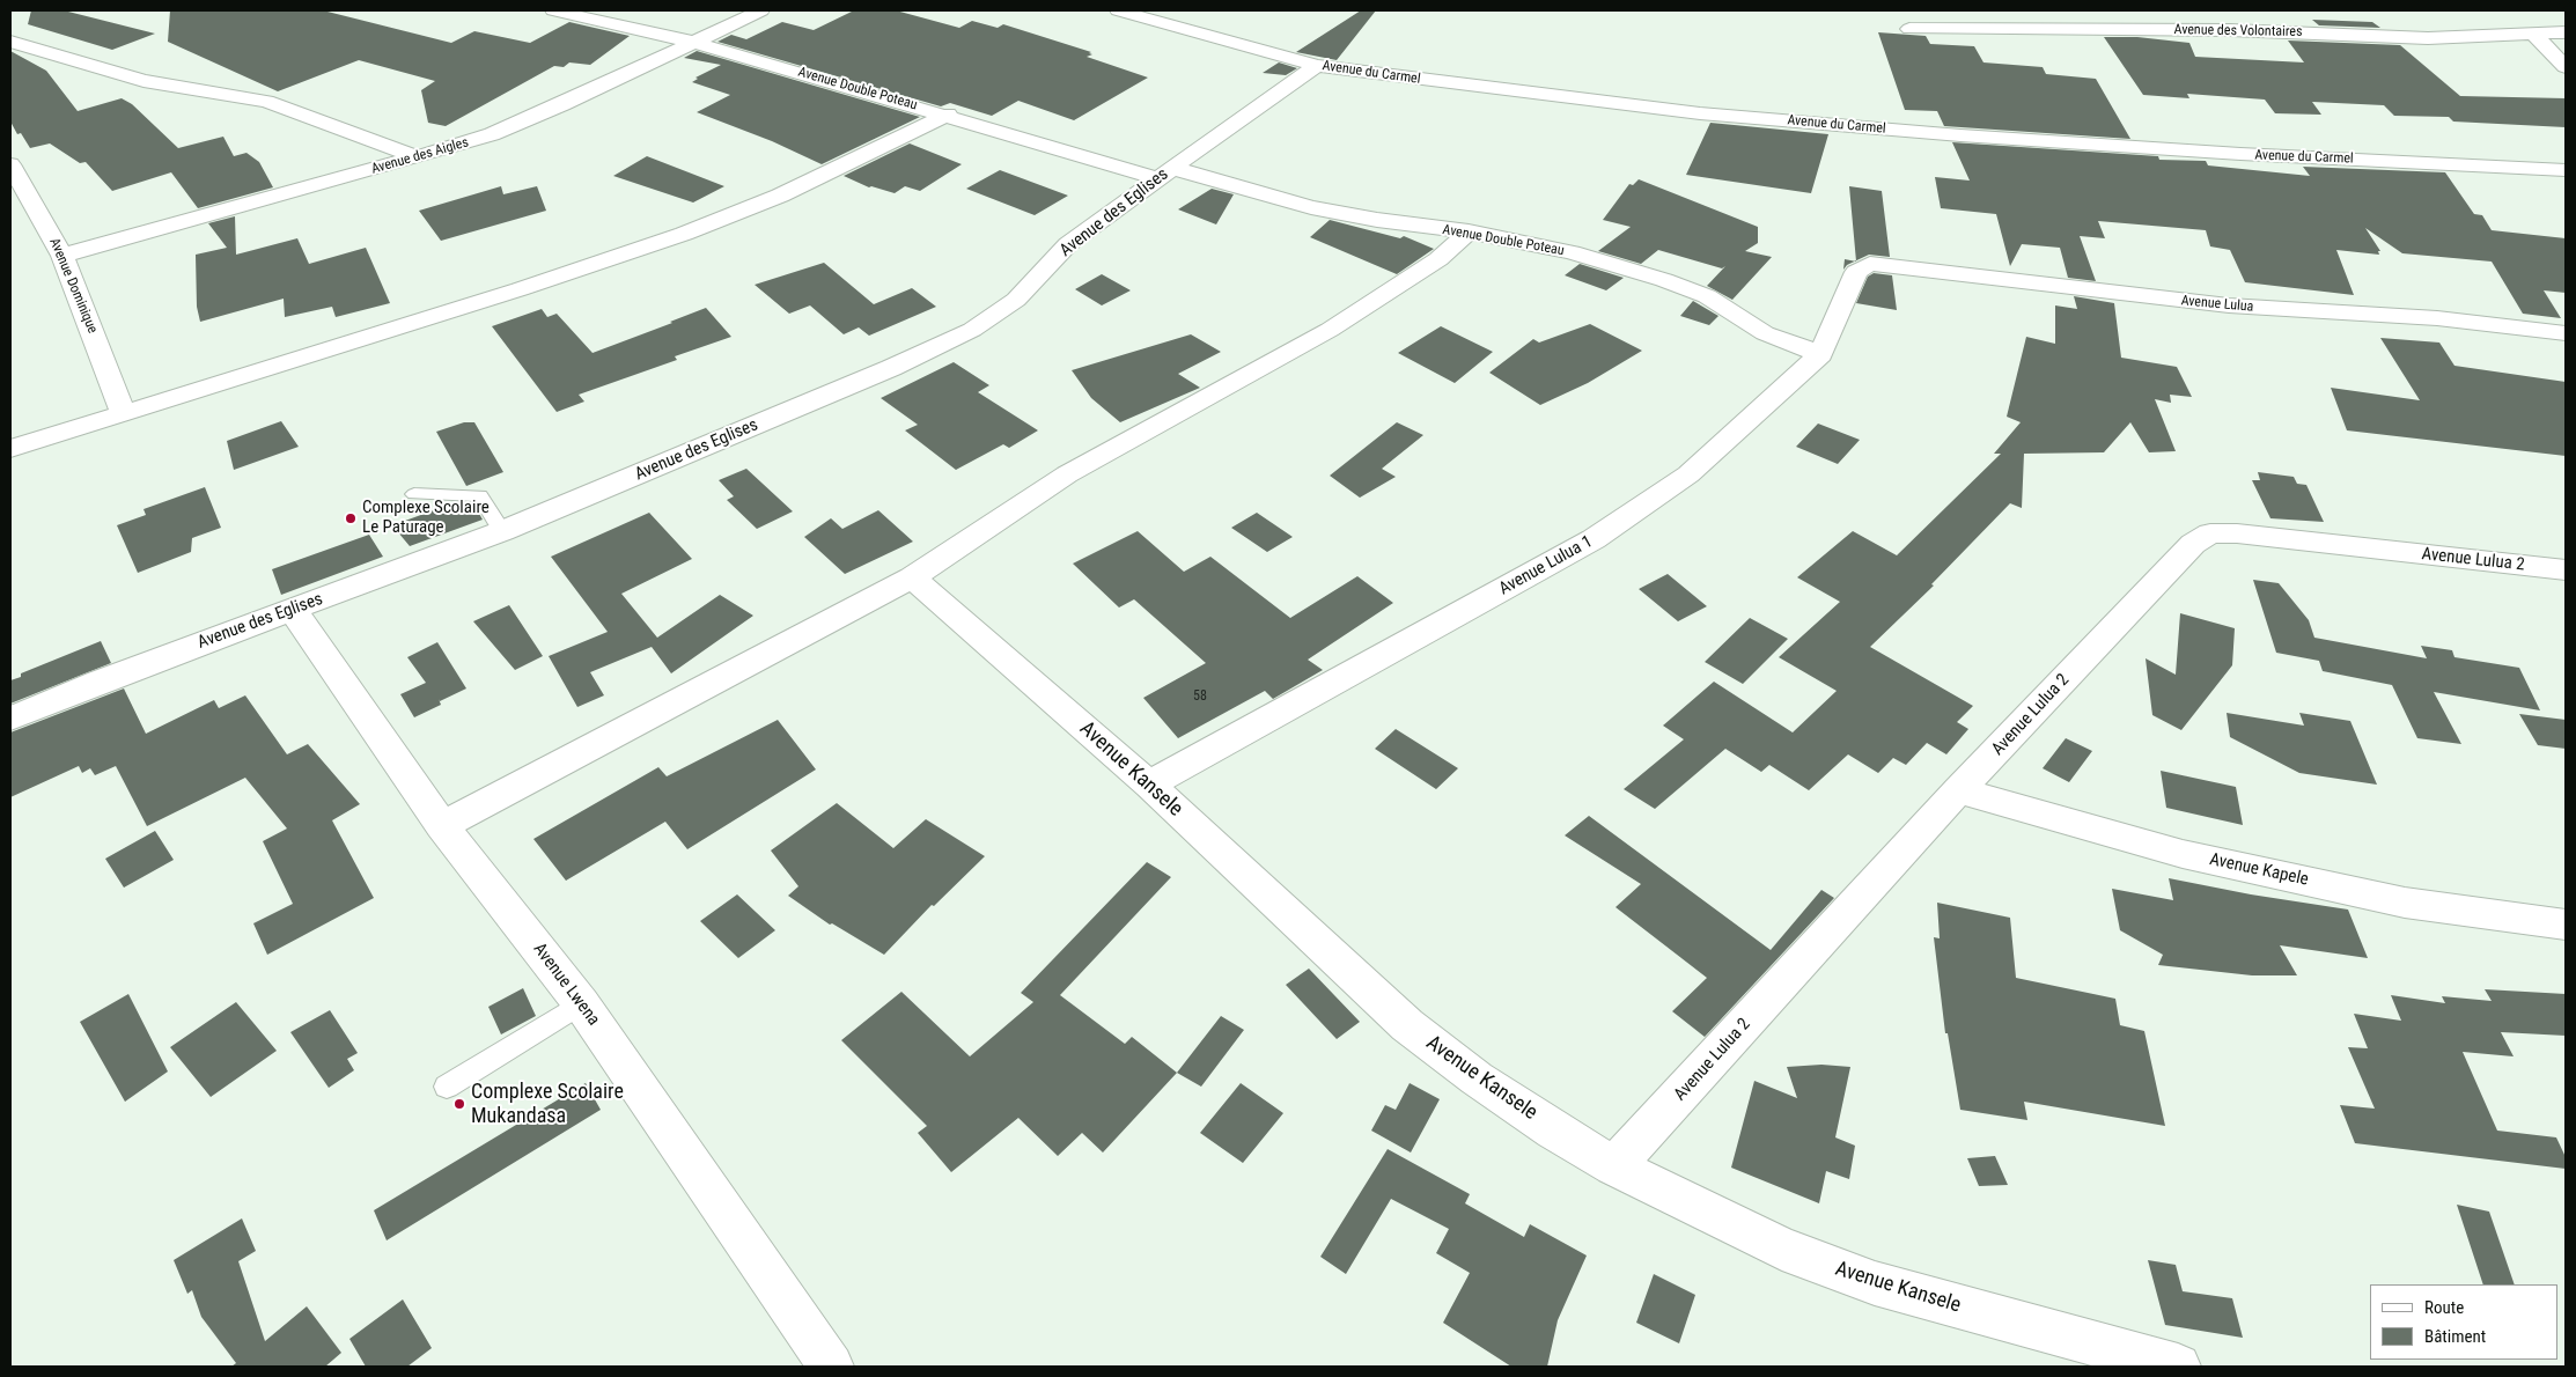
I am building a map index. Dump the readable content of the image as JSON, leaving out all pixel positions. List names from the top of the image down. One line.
{"streets":{"street":["Avenue des Volontaires","Avenue du Carmel","Avenue Double Poteau","Avenue des Aigles","Avenue des Eglises","Avenue Dominique","Avenue Lulua","Avenue Lulua 2","Avenue Lulua 1","Avenue Kansele","Avenue Kapele","Avenue Lwena"]},"crossings":[["Avenue du Carmel","Avenue des Eglises"],["Avenue Double Poteau","Avenue des Aigles"],["Avenue Double Poteau","Avenue des Eglises"],["Avenue Double Poteau","Avenue Lulua 1"],["Avenue des Aigles","Avenue Dominique"],["Avenue des Eglises","Avenue Lwena"],["Avenue Lulua","Avenue Lulua 1"],["Avenue Lulua 2","Avenue Kansele"],["Avenue Lulua 2","Avenue Kapele"],["Avenue Lulua 1","Avenue Kansele"]],"places":["Complexe Scolaire Le Paturage","Complexe Scolaire Mukandasa"],"house_numbers":["58"],"legend":["Route","Bâtiment"]}
